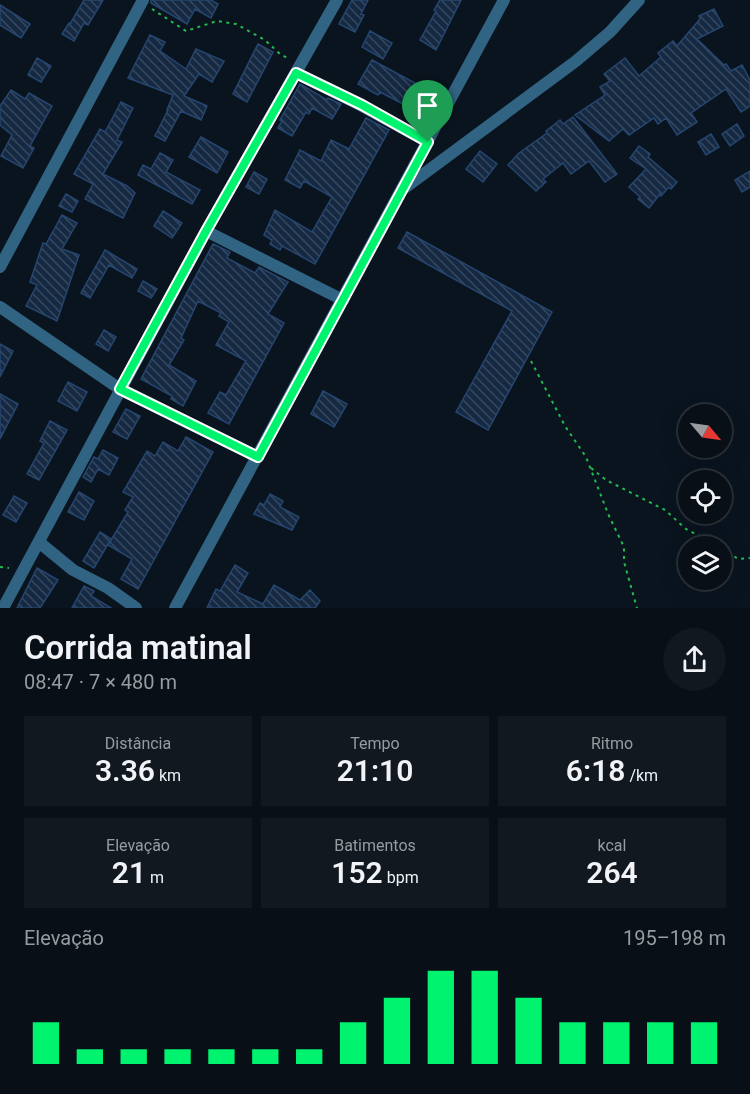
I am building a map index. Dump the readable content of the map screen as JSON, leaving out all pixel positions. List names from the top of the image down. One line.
{"north":"bottom right","page":{"heading":["Corrida matinal","08:47 · 7 × 480 m"],"stats":[["Distância","3.36 km"],["Tempo","21:10"],["Ritmo","6:18 /km"],["Elevação","21 m"],["Batimentos","152 bpm"],["kcal","264"]],"chart":["Elevação","195–198 m"]}}
